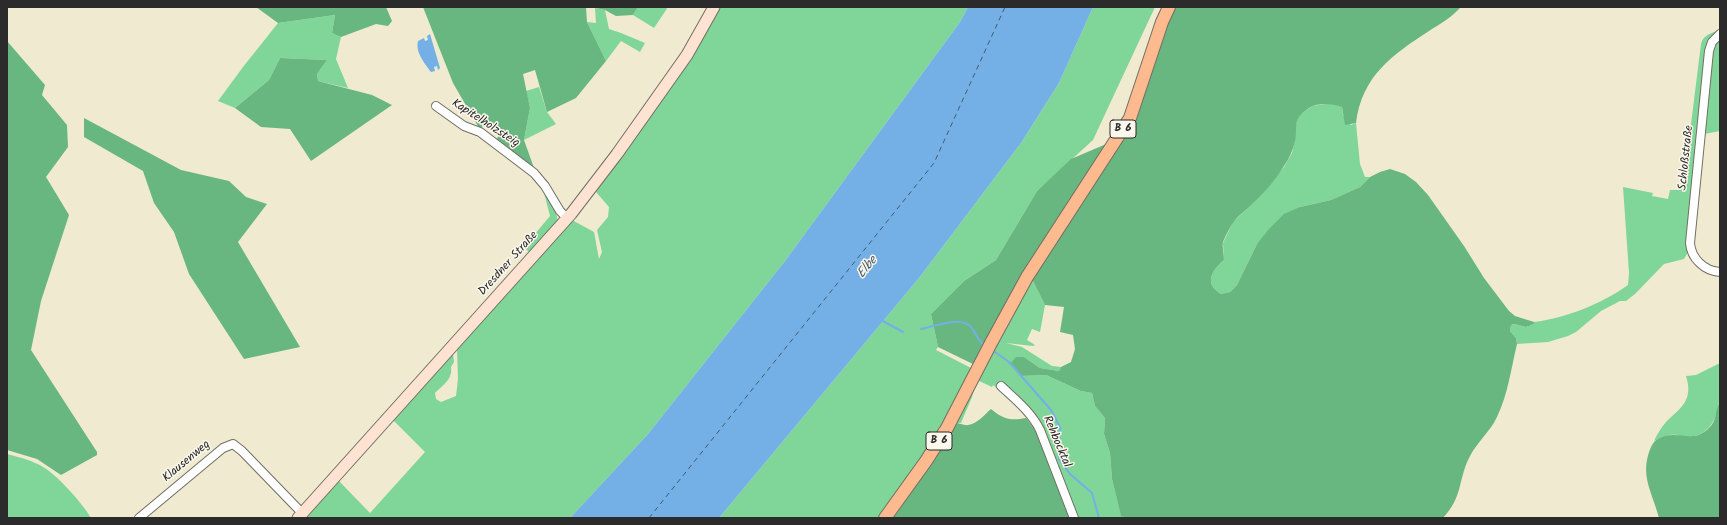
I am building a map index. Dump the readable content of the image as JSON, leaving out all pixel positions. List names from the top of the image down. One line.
{"streets":{"main road":["B 6","Dresdner Straße"],"street":["Kapitelholzsteig","Schloßstraße","Rehbocktal","Klausenweg"]},"crossings":[["Kapitelholzsteig","Dresdner Straße"],["Dresdner Straße","Klausenweg"]],"water":["Elbe"]}
